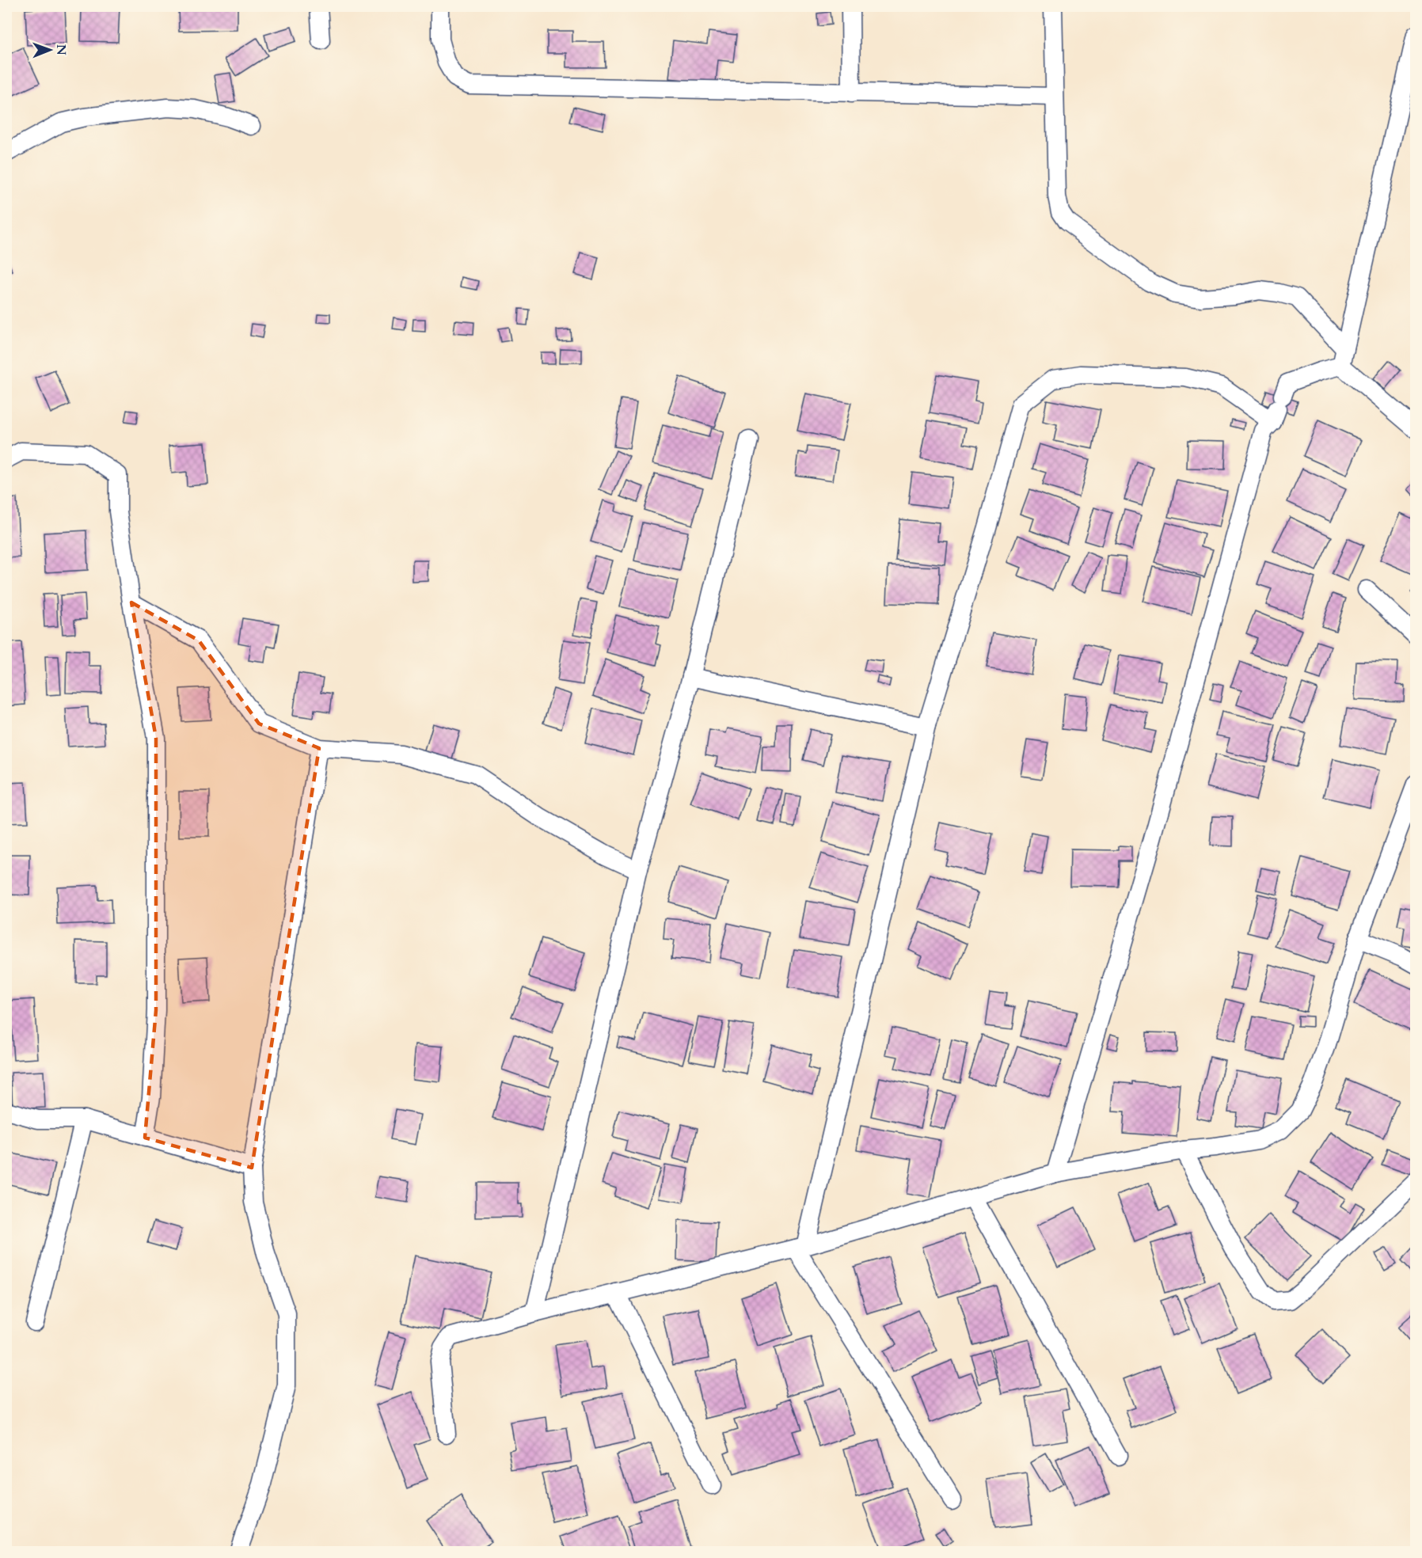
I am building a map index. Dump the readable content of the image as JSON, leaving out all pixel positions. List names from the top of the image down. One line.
{"north":"right"}
